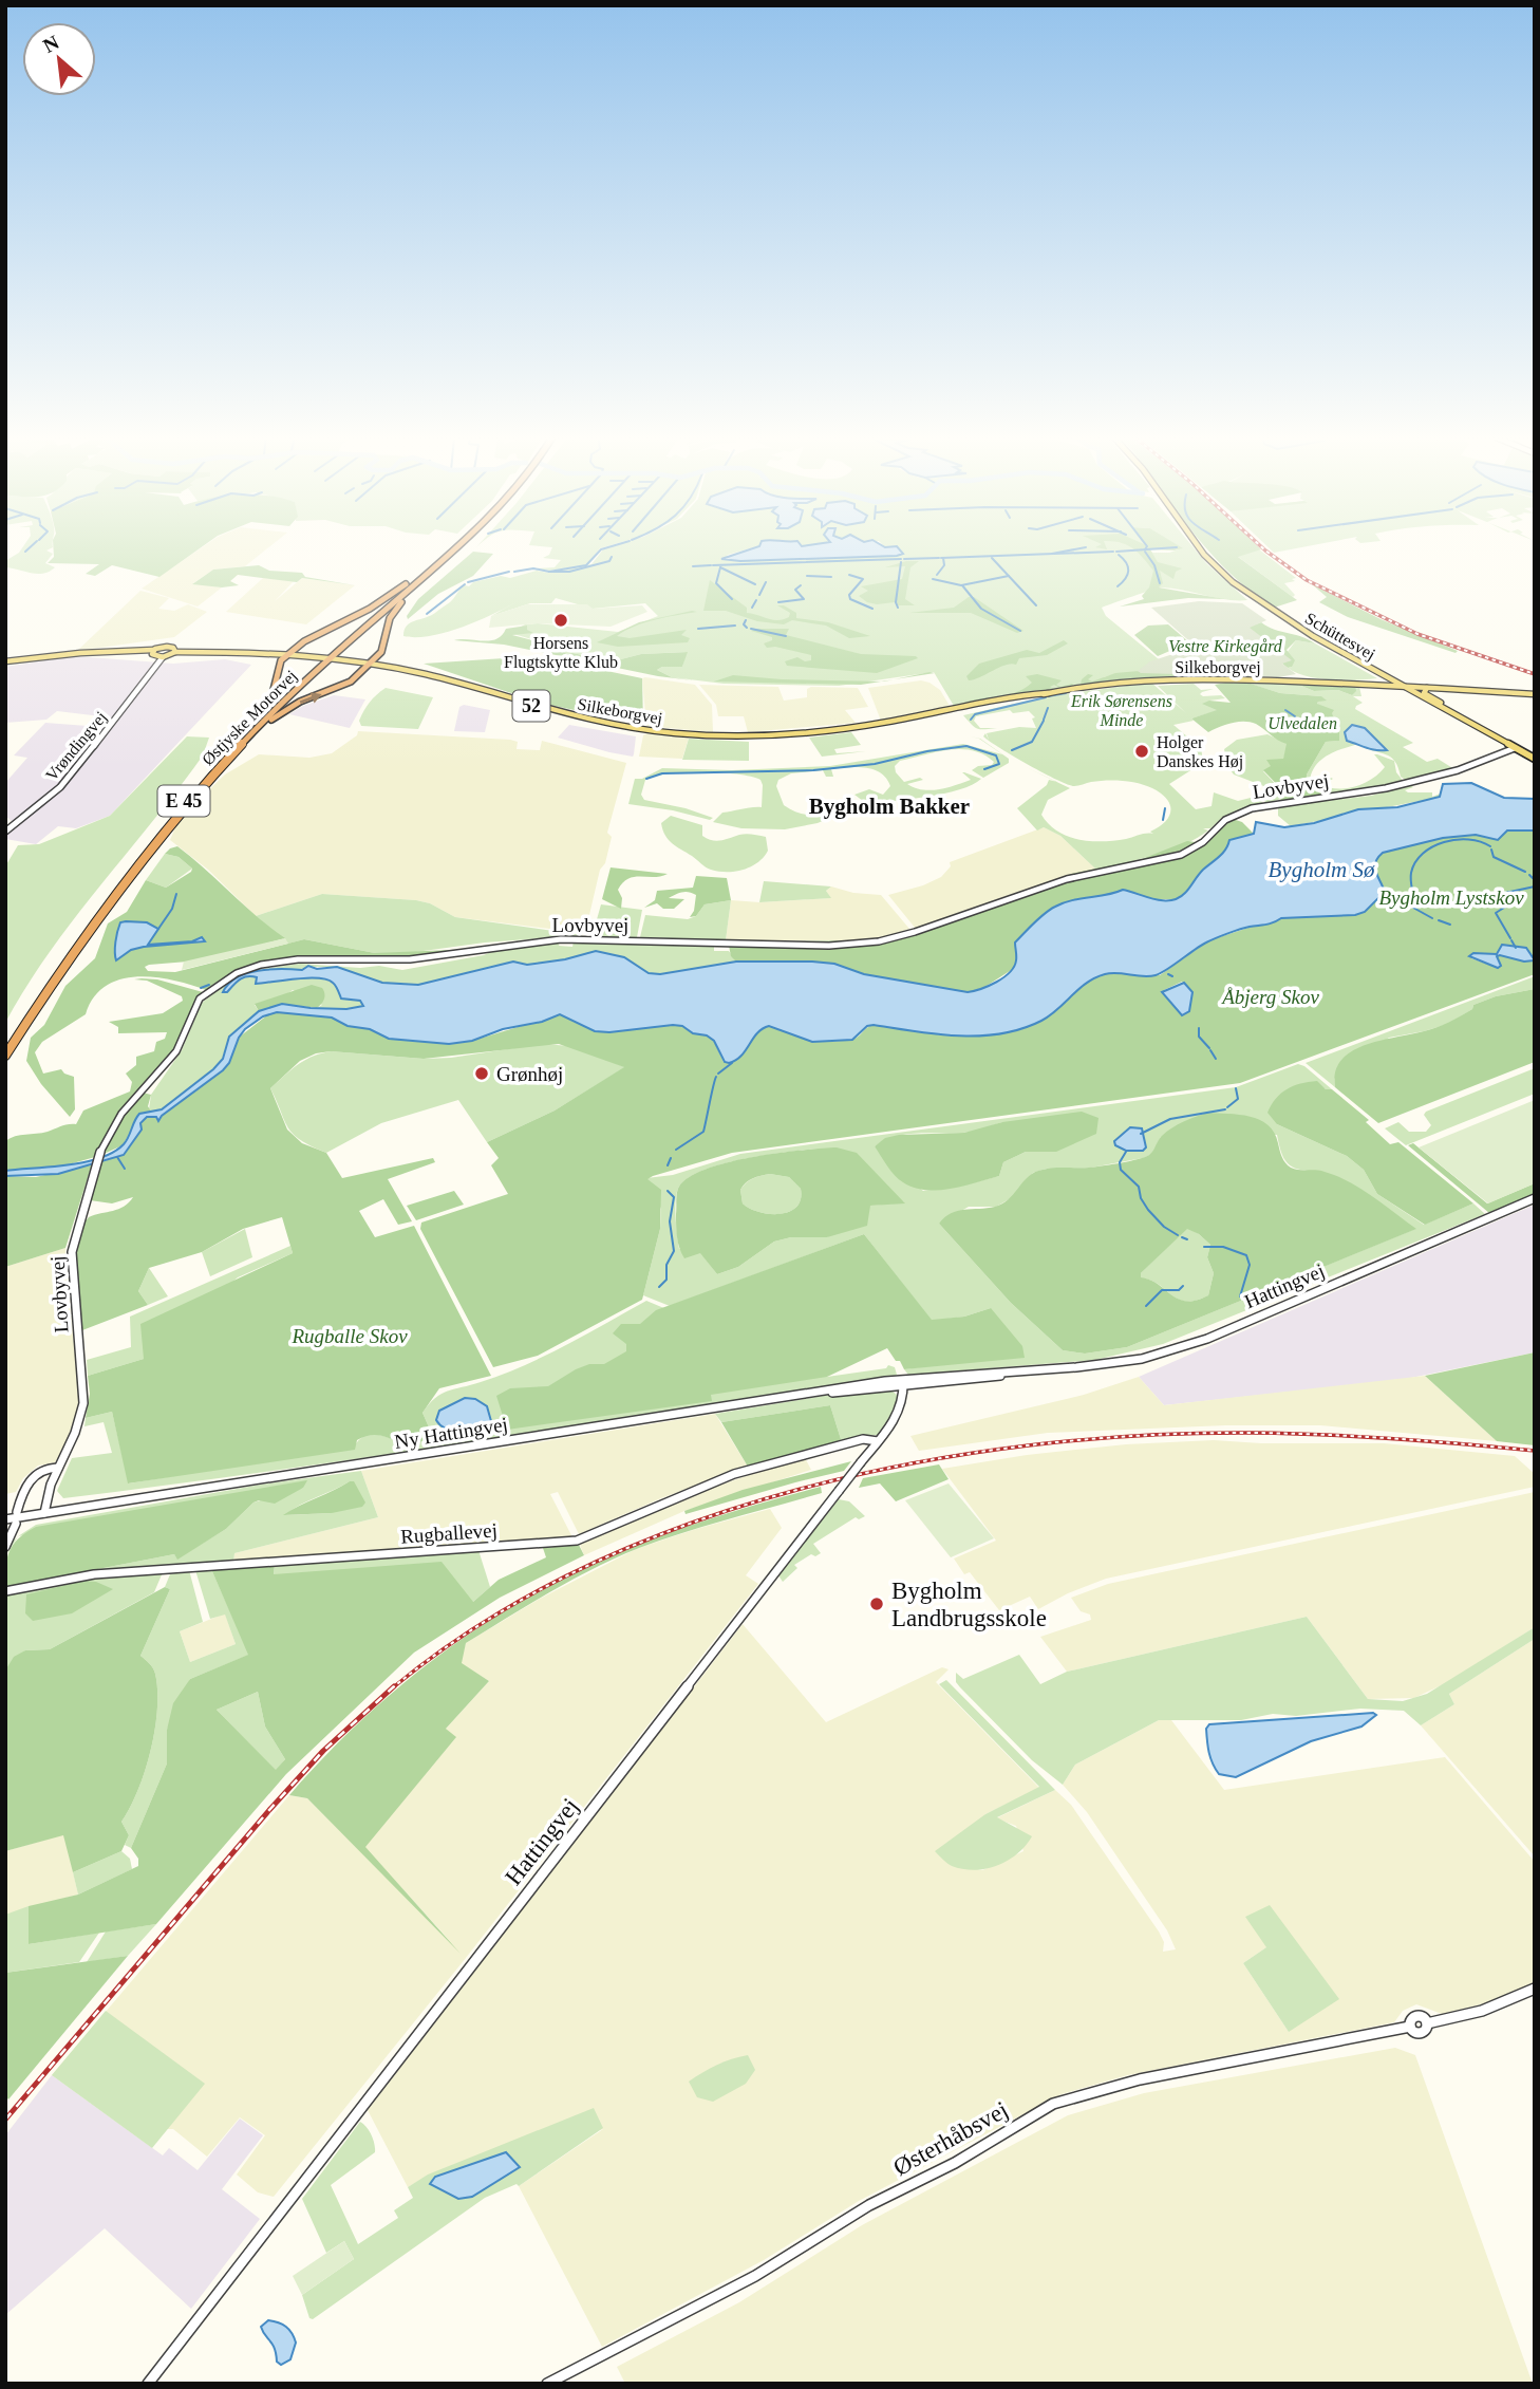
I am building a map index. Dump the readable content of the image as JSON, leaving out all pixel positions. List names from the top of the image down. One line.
{"streets":{"highway":["Østjyske Motorvej","E 45"],"main road":["Schüttesvej","Silkeborgvej","52"],"street":["Vrøndingvej","Lovbyvej","Hattingvej","Ny Hattingvej","Rugballevej","Østerhåbsvej"]},"crossings":[["Schüttesvej","Silkeborgvej"],["Schüttesvej","Lovbyvej"],["Silkeborgvej","52"],["52","Vrøndingvej"],["Lovbyvej","Ny Hattingvej"],["Hattingvej","Ny Hattingvej"],["Hattingvej","Rugballevej"]],"districts":["Bygholm Bakker"],"water":["Bygholm Sø"],"parks":["Vestre Kirkegård","Erik Sørensens Minde","Ulvedalen","Bygholm Lystskov","Åbjerg Skov","Rugballe Skov"],"places":["Horsens Flugtskytte Klub","Holger Danskes Høj","Grønhøj","Bygholm Landbrugsskole"],"north":"top left"}
